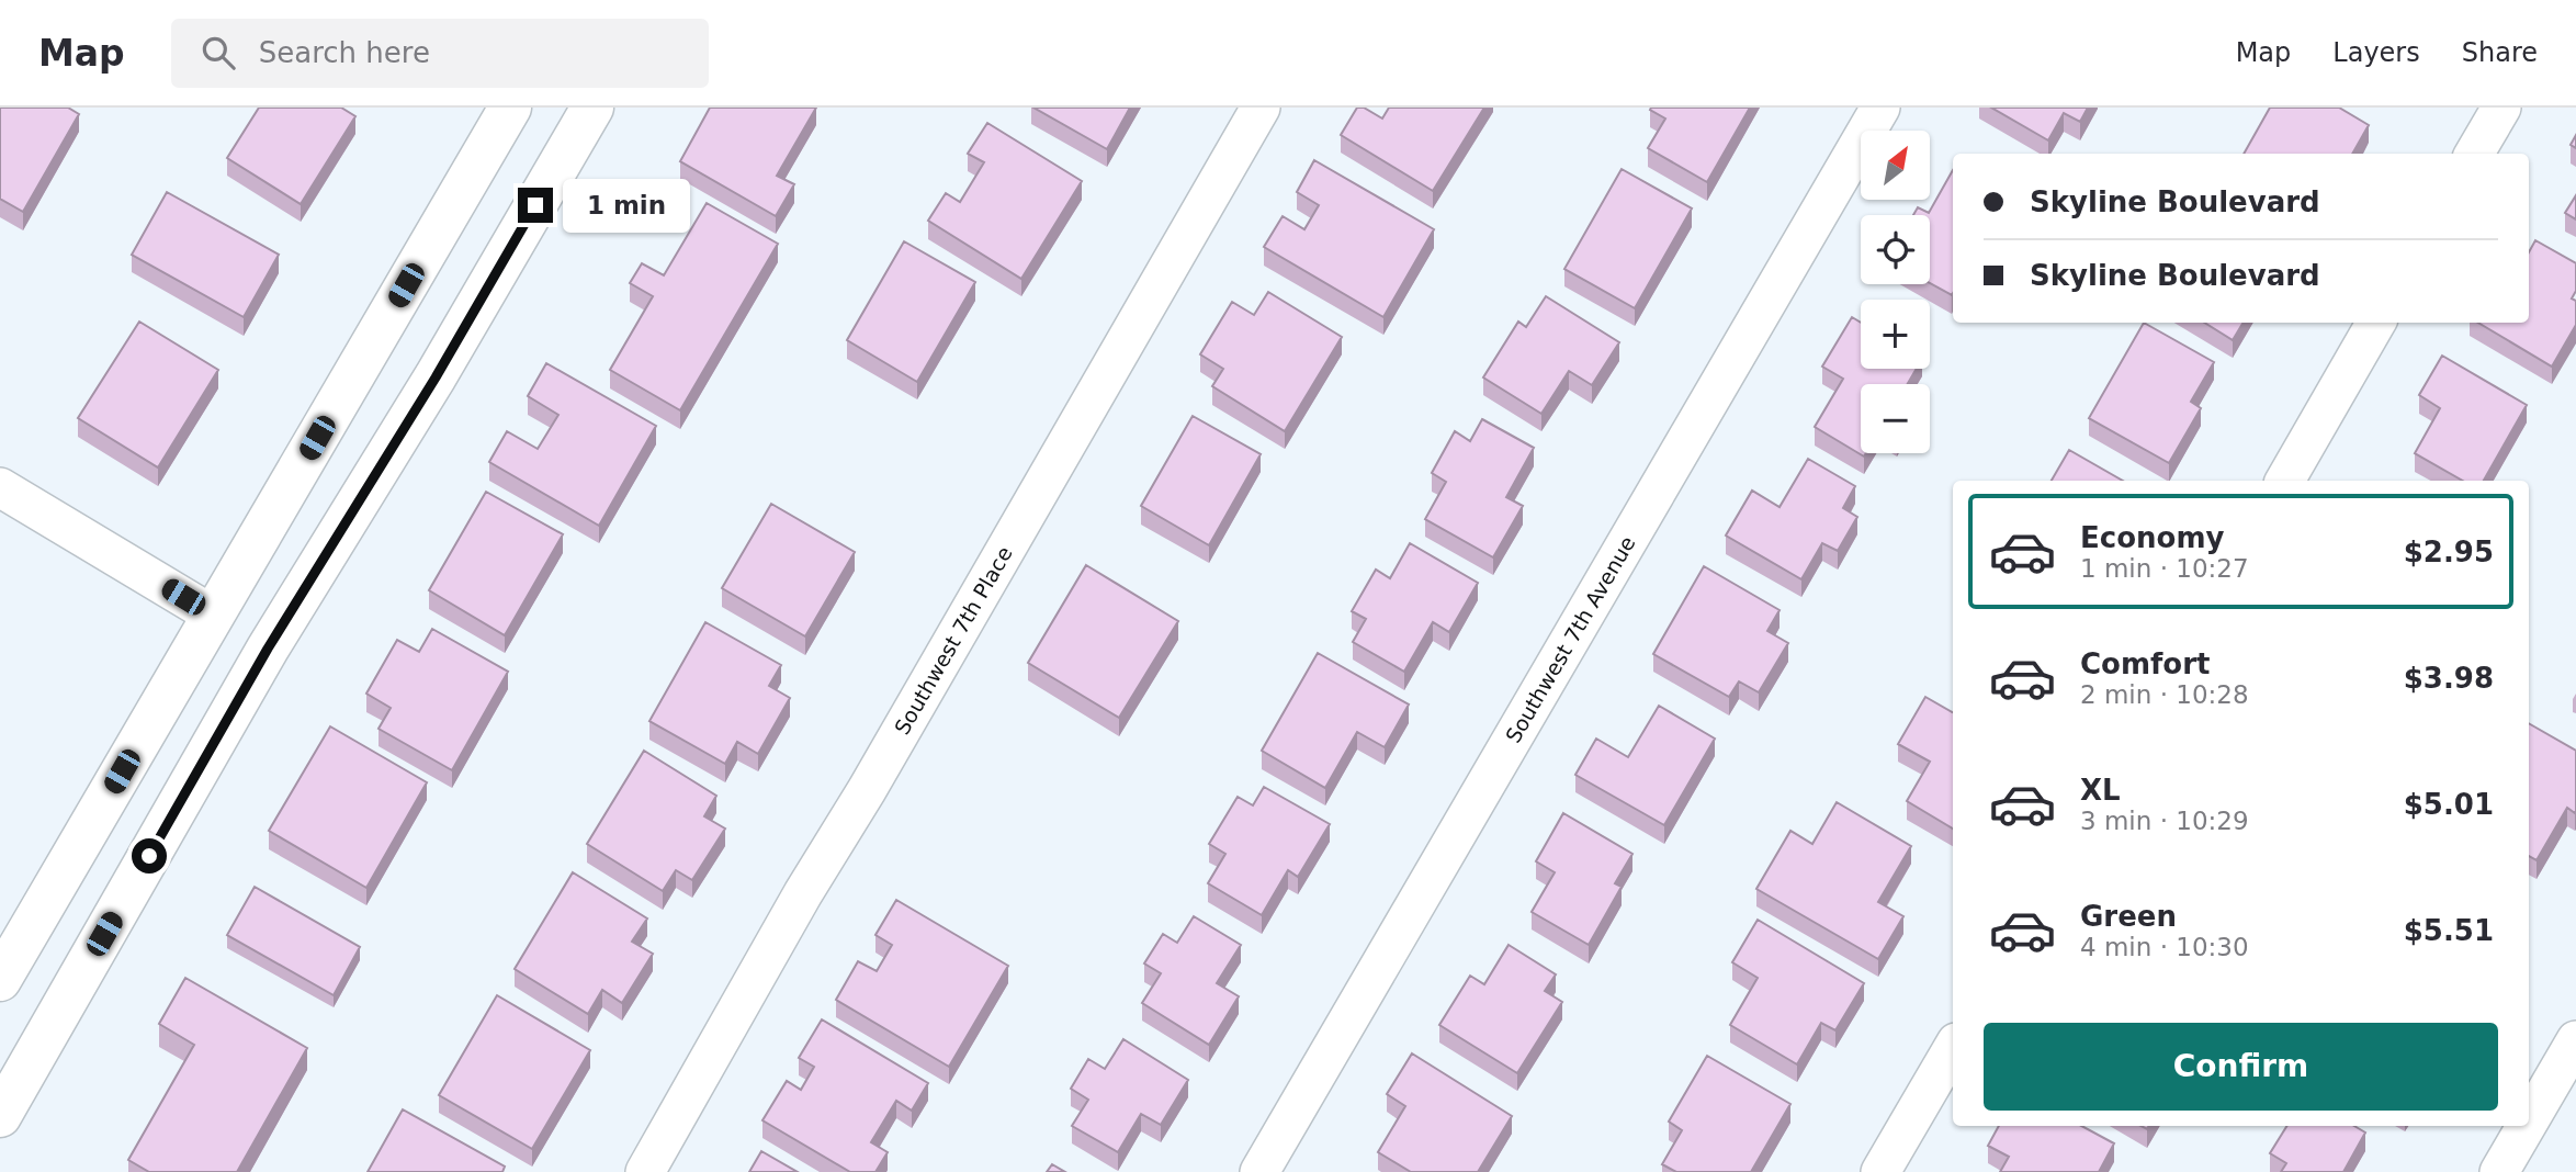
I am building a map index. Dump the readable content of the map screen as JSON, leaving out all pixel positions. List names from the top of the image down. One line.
{"streets":{"street":["Southwest 7th Avenue","Southwest 7th Place"]},"north":"top right","page":{"header":"Map","search":"Search here","nav":["Map","Layers","Share"],"map_buttons":["+","−"],"banner":["Skyline Boulevard","Skyline Boulevard"],"bubble":"1 min","list":[{"name":"Economy","note":"1 min · 10:27","value":"$2.95"},{"name":"Comfort","note":"2 min · 10:28","value":"$3.98"},{"name":"XL","note":"3 min · 10:29","value":"$5.01"},{"name":"Green","note":"4 min · 10:30","value":"$5.51"}],"buttons":"Confirm"}}
